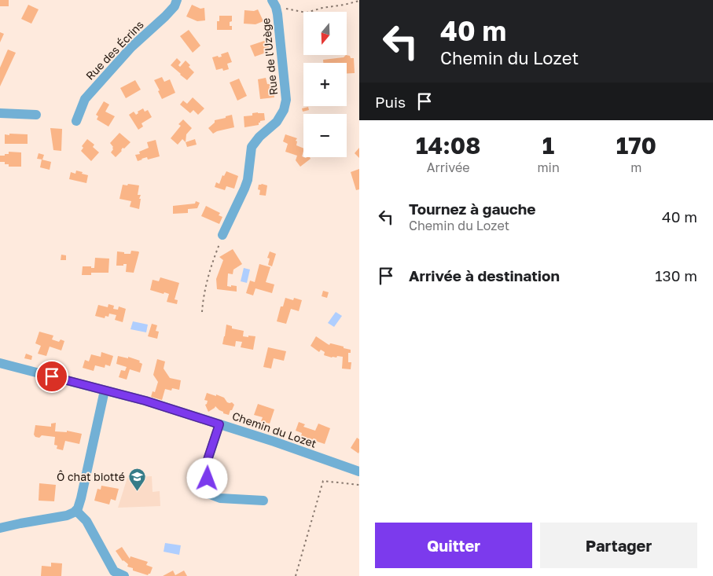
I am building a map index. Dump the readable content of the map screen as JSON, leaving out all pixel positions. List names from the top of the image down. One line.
{"streets":{"street":["Rue des Écrins","Rue de l'Uzège","Chemin du Lozet"]},"places":{"school or university":["Ô chat biotté"]},"north":"bottom","page":{"turn":["40 m","Chemin du Lozet"],"map_buttons":["+","−"],"then":"Puis","eta":["14:08","Arrivée","1","min","170","m"],"list":[{"name":"Tournez à gauche","note":"Chemin du Lozet","value":"40 m"},{"name":"Arrivée à destination","value":"130 m"}],"buttons":["Quitter","Partager"]}}
